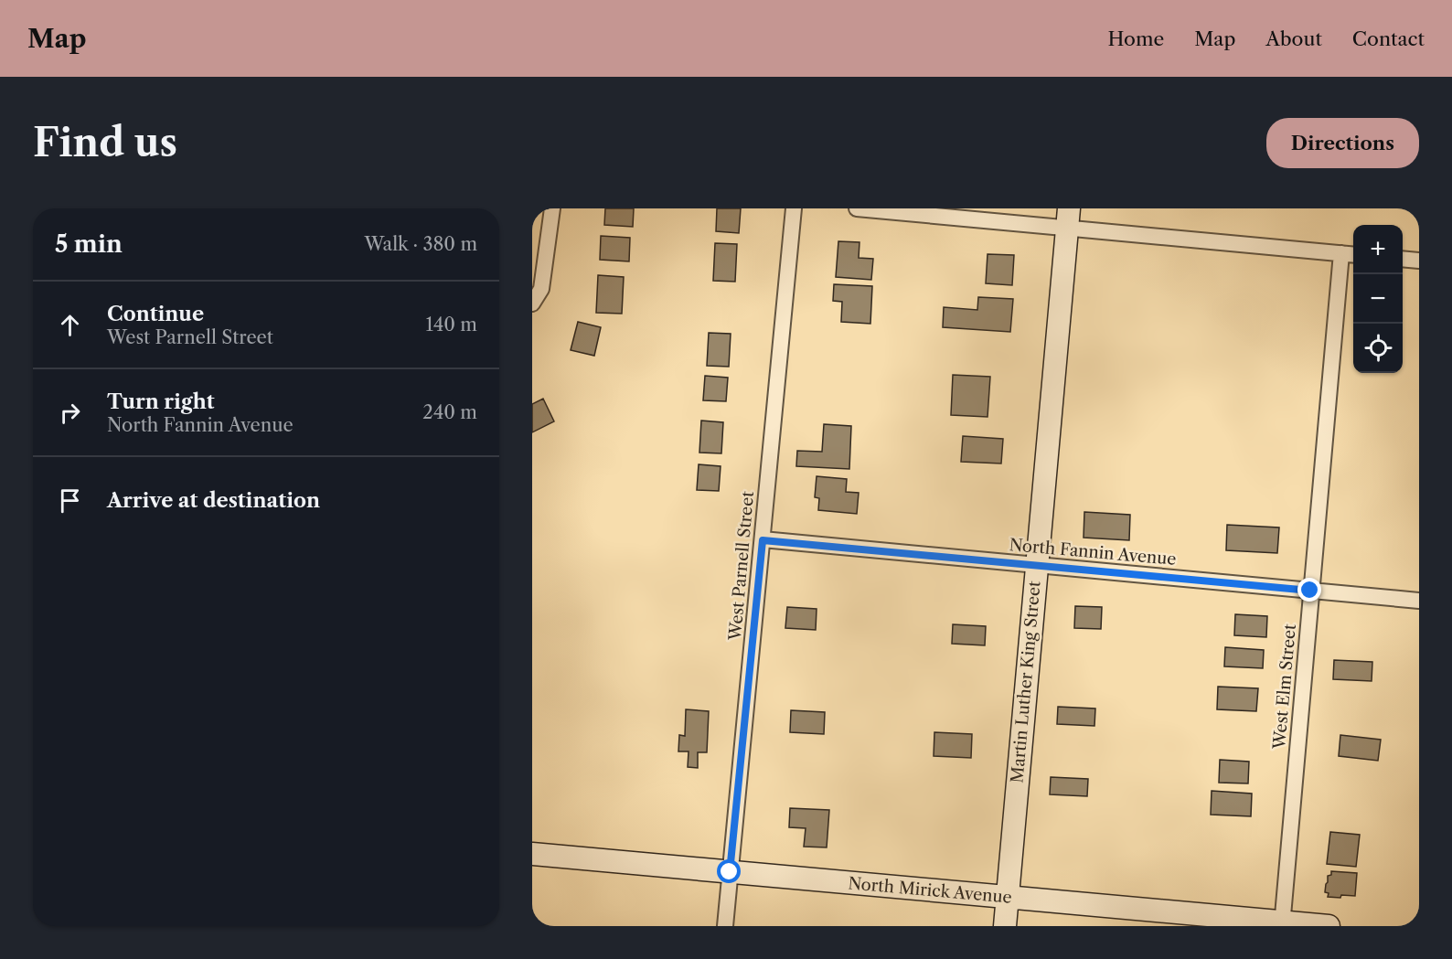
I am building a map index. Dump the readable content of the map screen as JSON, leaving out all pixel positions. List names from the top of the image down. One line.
{"streets":{"street":["North Fannin Avenue","West Parnell Street","Martin Luther King Street","West Elm Street","North Mirick Avenue"]},"crossings":[["North Fannin Avenue","West Parnell Street"],["North Fannin Avenue","Martin Luther King Street"],["North Fannin Avenue","West Elm Street"],["West Parnell Street","North Mirick Avenue"],["Martin Luther King Street","North Mirick Avenue"],["West Elm Street","North Mirick Avenue"]],"page":{"header":"Map","nav":["Home","Map","About","Contact"],"buttons":"Directions","title":"Find us","heading":["5 min","Walk · 380 m"],"map_buttons":["+","−"],"list":[["Continue","West Parnell Street","140 m"],["Turn right","North Fannin Avenue","240 m"],"Arrive at destination"]}}
